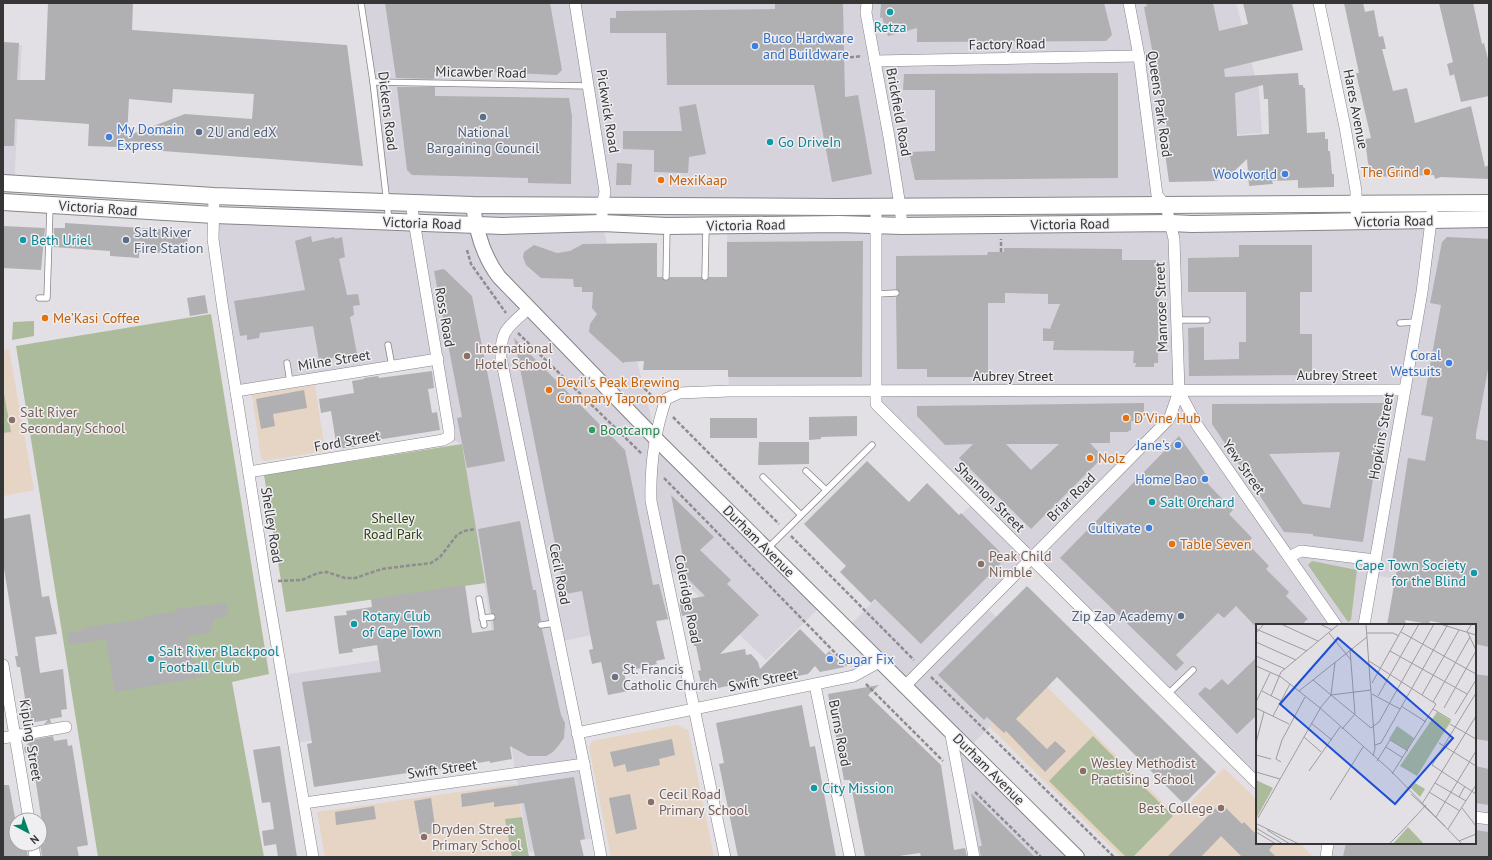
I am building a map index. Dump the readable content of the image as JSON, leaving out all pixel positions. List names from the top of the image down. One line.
{"streets":{"main road":["Victoria Road"],"street":["Factory Road","Queens Park Road","Hares Avenue","Pickwick Road","Brickfield Road","Manrose Street","Ross Road","Milne Street","Aubrey Street","Hopkins Street","Ford Street","Yew Street","Shannon Street","Briar Road","Shelley Road","Durham Avenue","Cecil Road","Coleridge Road","Swift Street","Burns Road","Kipling Street"],"lane":["Micawber Road","Dickens Road"]},"crossings":[["Factory Road","Queens Park Road"],["Factory Road","Brickfield Road"],["Micawber Road","Dickens Road"],["Micawber Road","Pickwick Road"],["Queens Park Road","Victoria Road"],["Queens Park Road","Manrose Street"],["Hares Avenue","Victoria Road"],["Dickens Road","Victoria Road"],["Pickwick Road","Victoria Road"],["Brickfield Road","Victoria Road"],["Victoria Road","Manrose Street"],["Victoria Road","Ross Road"],["Victoria Road","Hopkins Street"],["Victoria Road","Shannon Street"],["Victoria Road","Shelley Road"],["Victoria Road","Durham Avenue"],["Manrose Street","Aubrey Street"],["Manrose Street","Yew Street"],["Manrose Street","Briar Road"],["Ross Road","Milne Street"],["Ross Road","Ford Street"],["Milne Street","Shelley Road"],["Aubrey Street","Hopkins Street"],["Aubrey Street","Yew Street"],["Aubrey Street","Shannon Street"],["Aubrey Street","Briar Road"],["Aubrey Street","Durham Avenue"],["Aubrey Street","Coleridge Road"],["Ford Street","Shelley Road"],["Yew Street","Briar Road"],["Shannon Street","Briar Road"],["Briar Road","Durham Avenue"],["Shelley Road","Swift Street"],["Durham Avenue","Cecil Road"],["Durham Avenue","Coleridge Road"],["Durham Avenue","Swift Street"],["Cecil Road","Swift Street"],["Coleridge Road","Swift Street"],["Swift Street","Burns Road"]],"parks":["Shelley Road Park"],"places":["Retza","Buco Hardware and Buildware","National Bargaining Council","2U and edX","My Domain Express","Go DriveIn","The Grind","Woolworld","MexiKaap","Beth Uriel","Salt River Fire Station","Me’Kasi Coffee","International Hotel School","Coral Wetsuits","Devil's Peak Brewing Company Taproom","D'Vine Hub","Salt River Secondary School","Bootcamp","Jane's","Nolz","Home Bao","Salt Orchard","Cultivate","Table Seven","Peak Child Nimble","Cape Town Society for the Blind","Zip Zap Academy","Rotary Club of Cape Town","Salt River Blackpool Football Club","Sugar Fix","St. Francis Catholic Church","Wesley Methodist Practising School","City Mission","Cecil Road Primary School","Best College","Dryden Street Primary School"],"north":"bottom right"}
